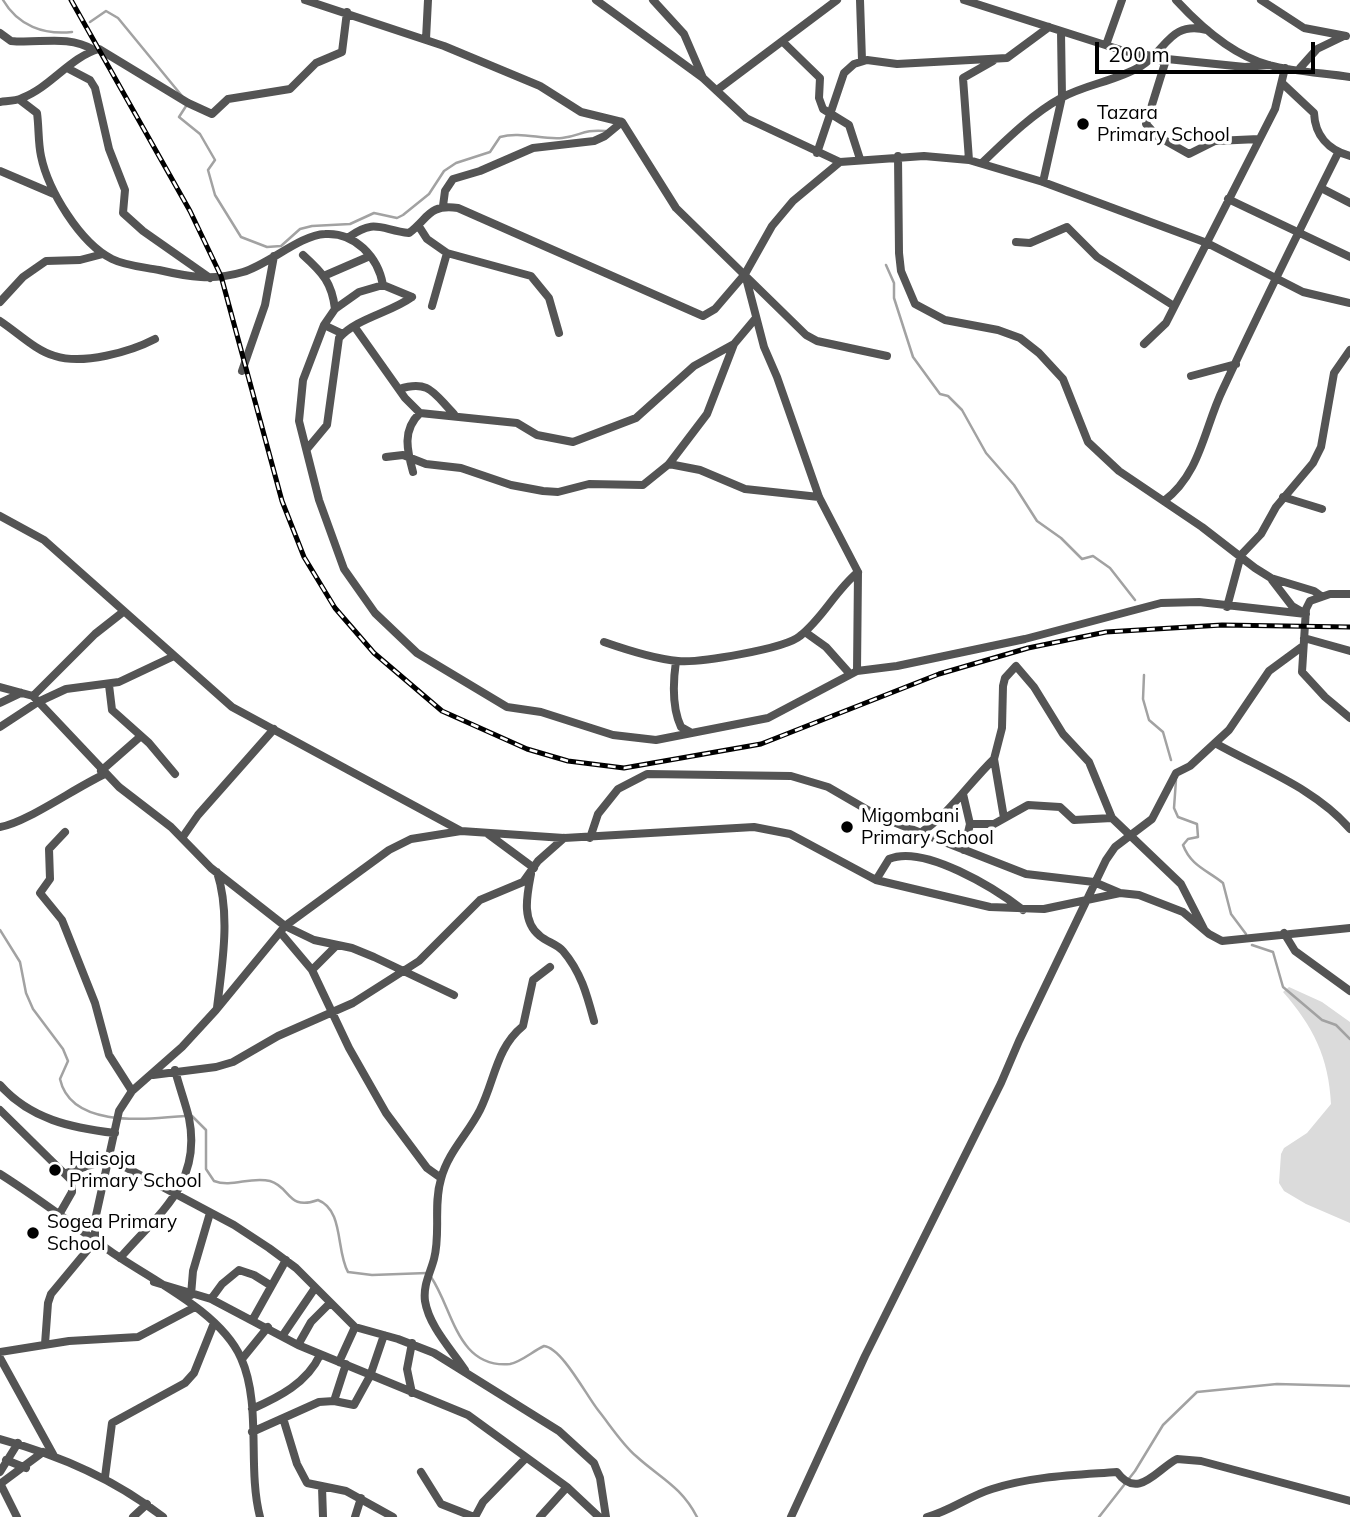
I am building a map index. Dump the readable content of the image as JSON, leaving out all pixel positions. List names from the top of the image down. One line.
{"places":["Tazara Primary School","Migombani Primary School","Haisoja Primary School","Sogea Primary School"],"scale_bar":"200 m"}
